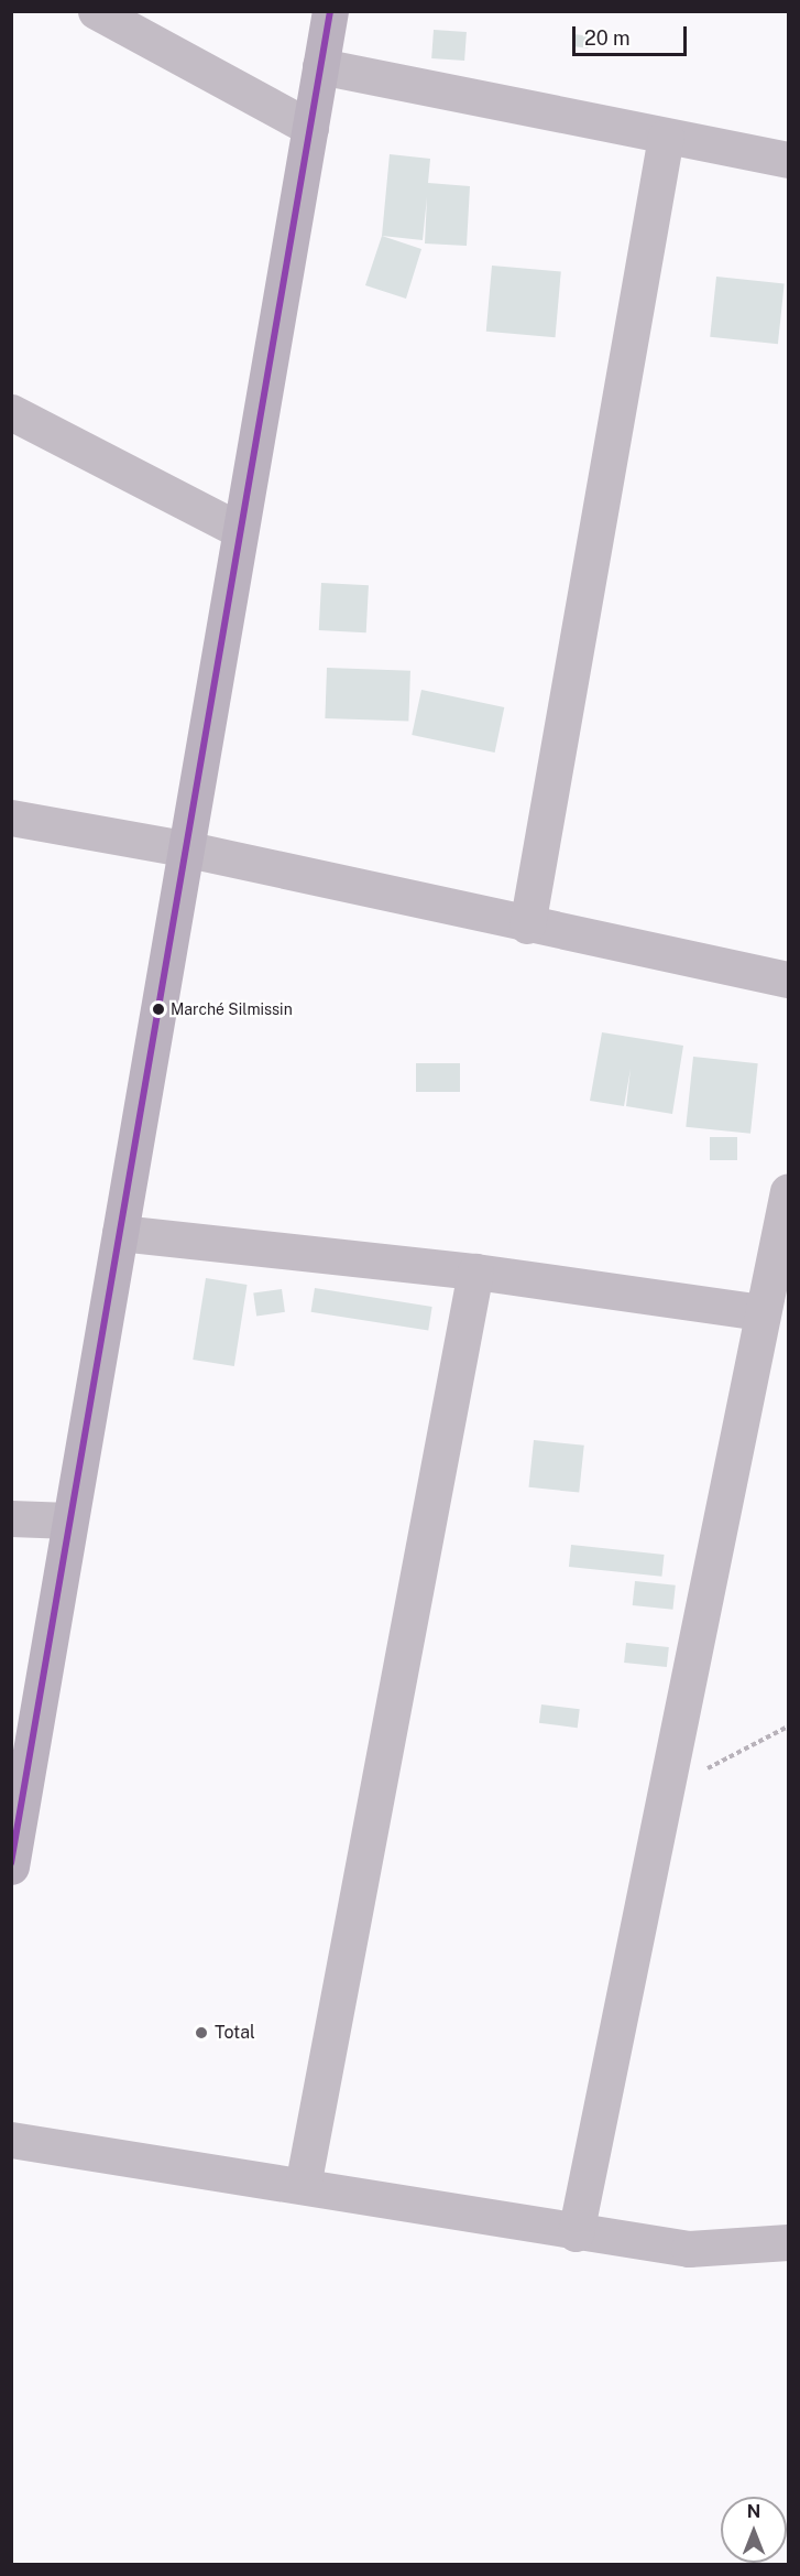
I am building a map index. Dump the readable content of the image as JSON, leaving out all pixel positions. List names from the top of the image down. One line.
{"places":["Marché Silmissin","Total"],"scale_bar":"20 m","north":"top"}
